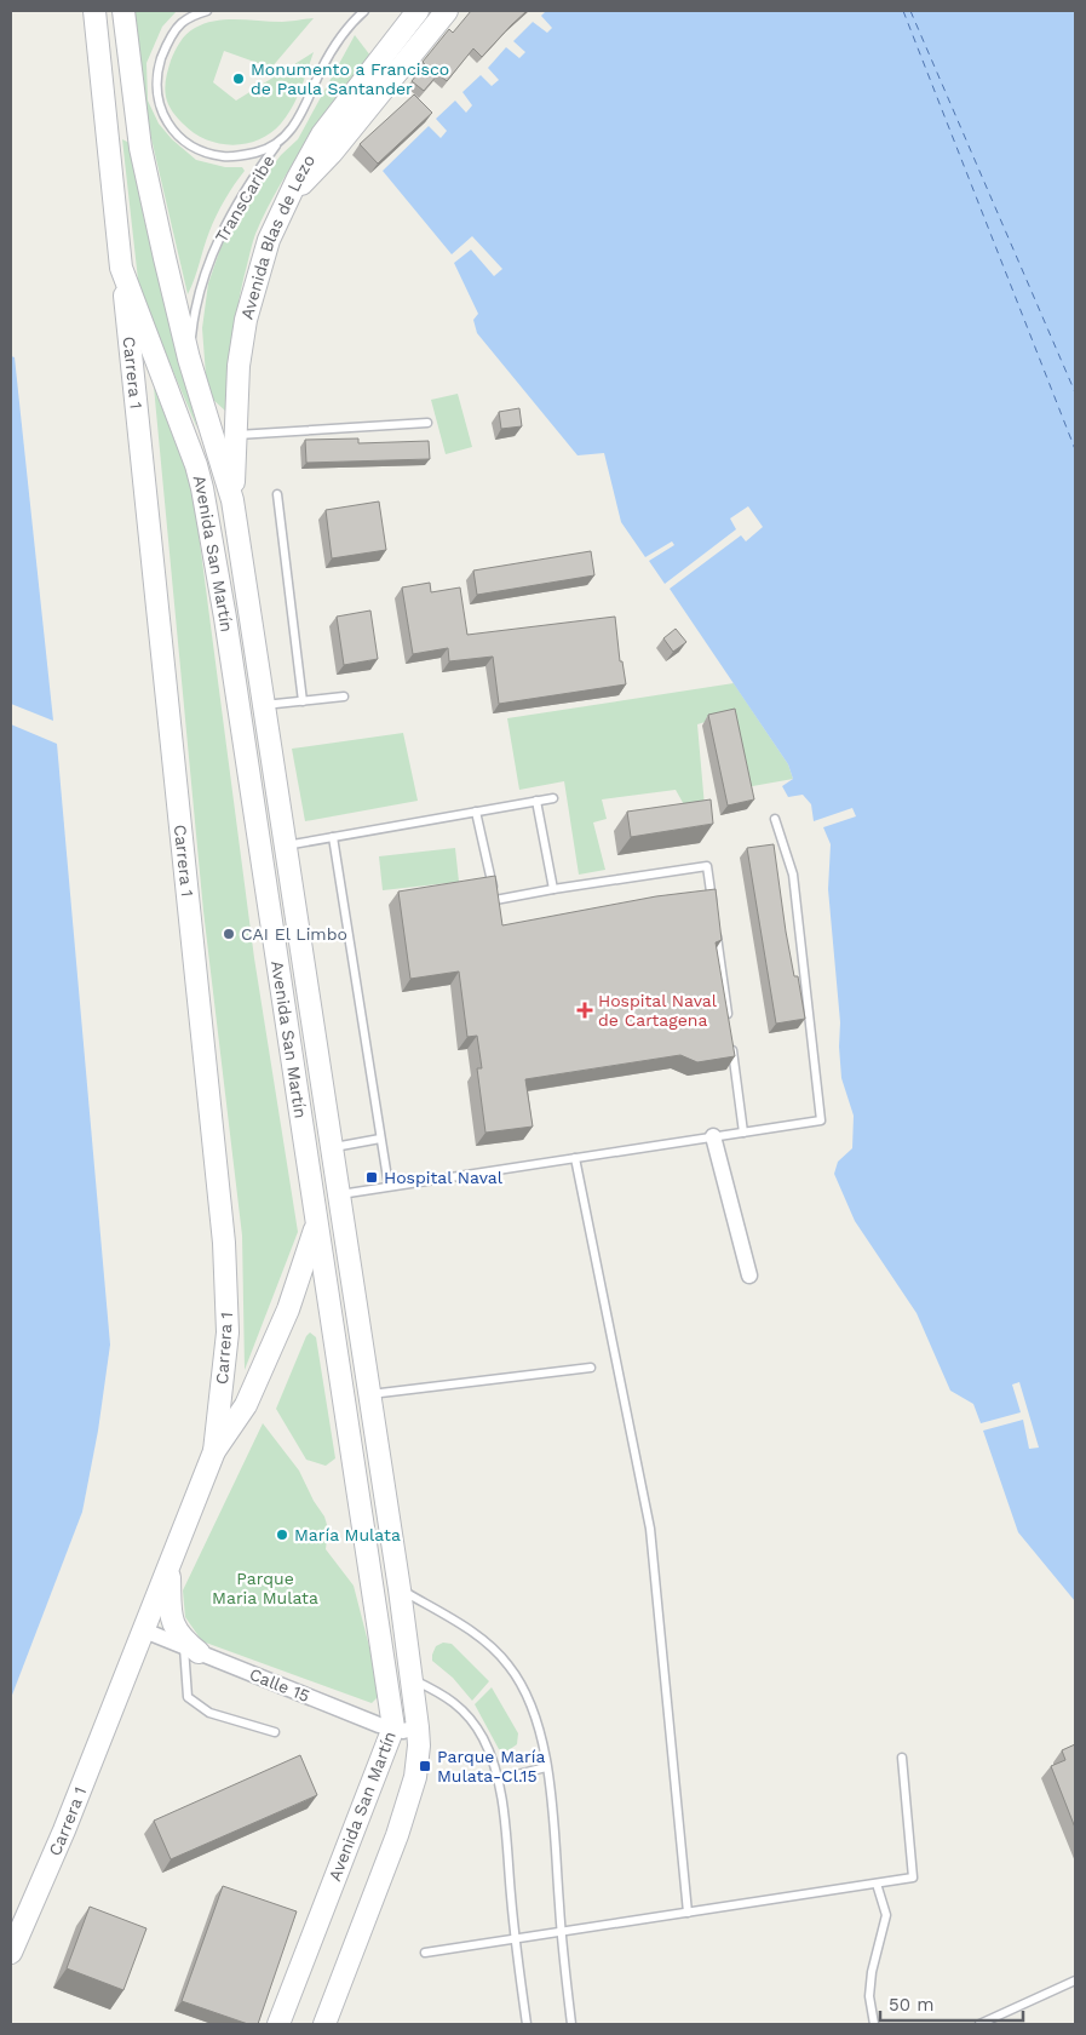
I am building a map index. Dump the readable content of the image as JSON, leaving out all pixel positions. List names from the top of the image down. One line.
{"streets":{"main road":["Avenida Blas de Lezo","Carrera 1","Avenida San Martín"],"street":["Calle 15"],"lane":["TransCaribe"]},"crossings":[["TransCaribe","Avenida San Martín"],["Avenida Blas de Lezo","Avenida San Martín"],["Carrera 1","Avenida San Martín"],["Carrera 1","Calle 15"],["Avenida San Martín","Calle 15"]],"parks":["Parque Maria Mulata"],"places":{"other":["Monumento a Francisco de Paula Santander","CAI El Limbo","María Mulata"],"health":["Hospital Naval de Cartagena"],"transit":["Hospital Naval","Parque María Mulata-Cl.15"]},"scale_bar":"50 m"}
